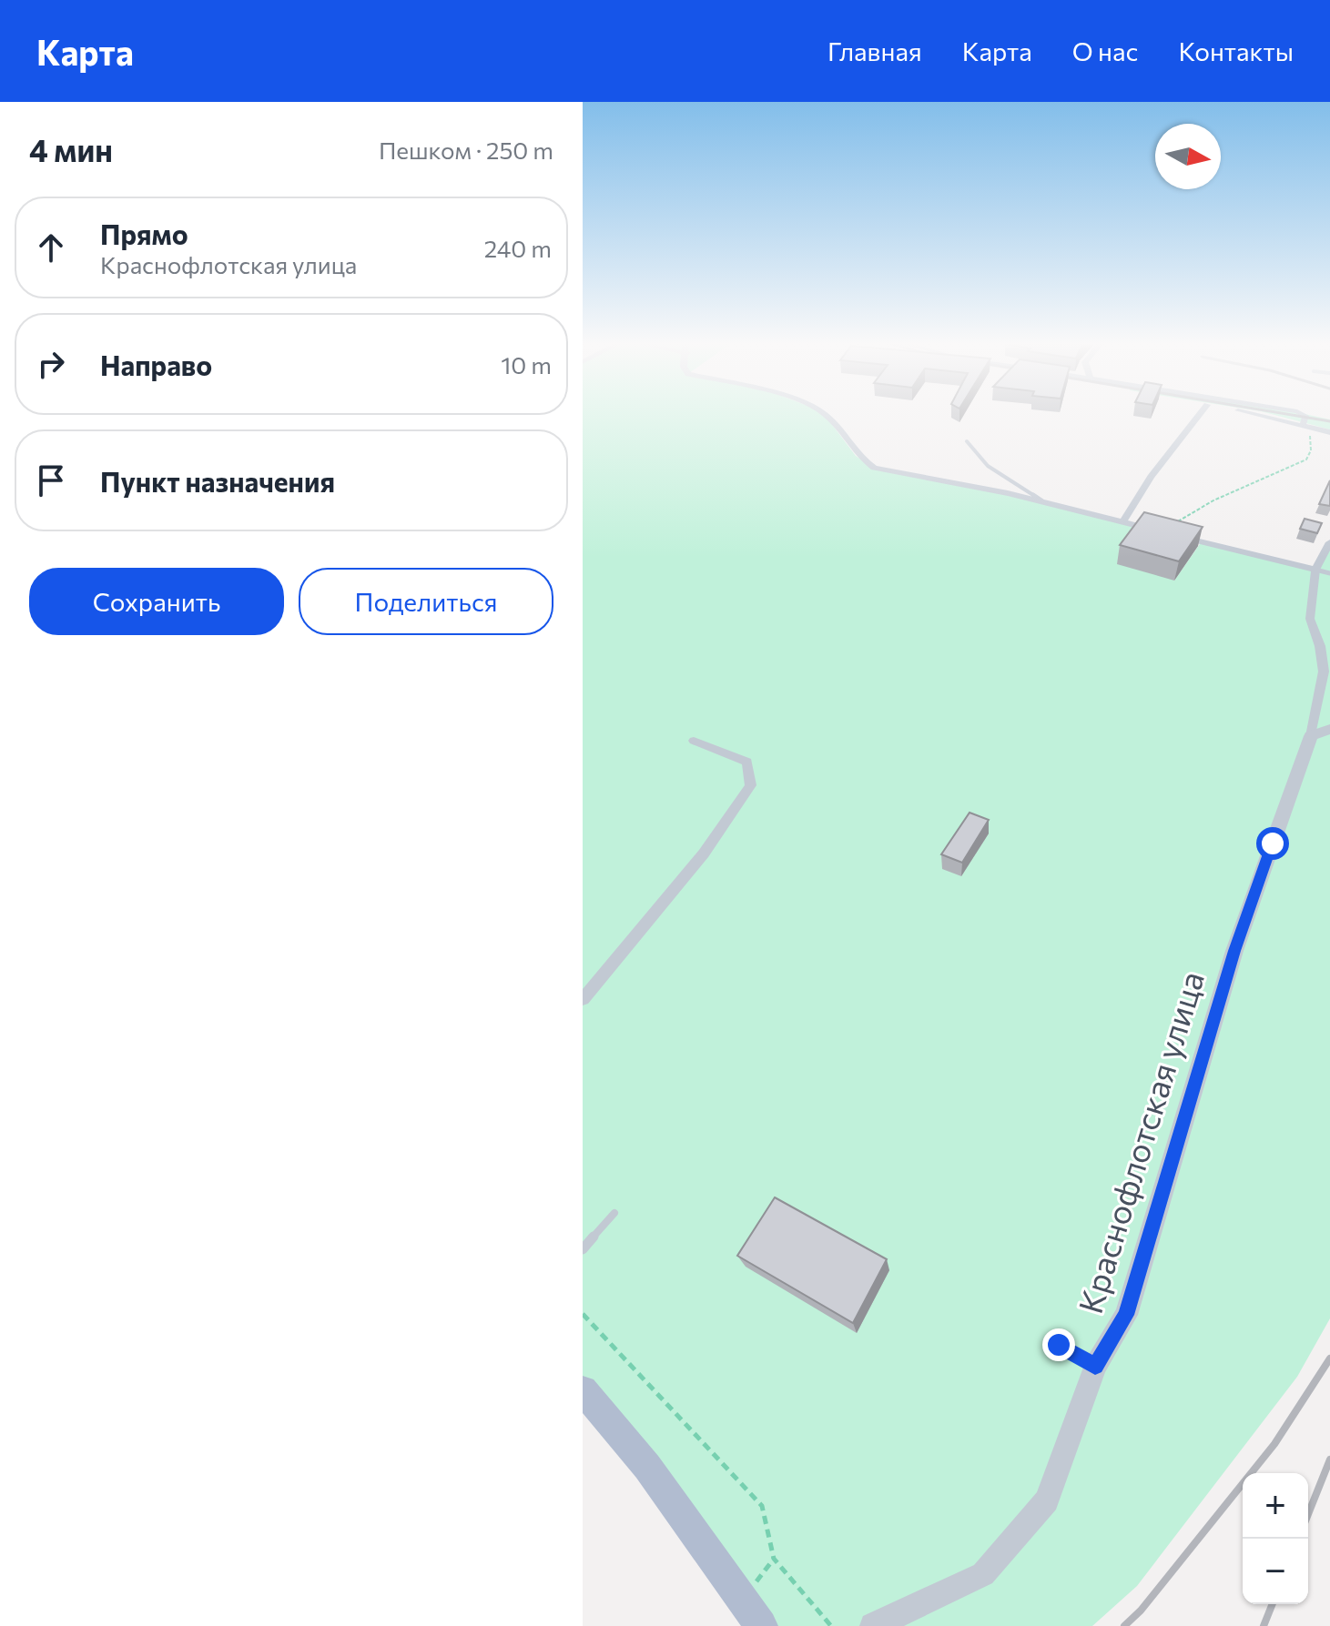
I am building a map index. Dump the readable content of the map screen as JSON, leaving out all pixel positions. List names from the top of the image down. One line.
{"streets":{"street":["Краснофлотская улица"]},"north":"right","page":{"header":"Карта","nav":["Главная","Карта","О нас","Контакты"],"heading":["4 мин","Пешком · 250 m"],"list":[["Прямо","Краснофлотская улица","240 m"],["Направо","10 m"],"Пункт назначения"],"buttons":["Сохранить","Поделиться"],"map_buttons":["+","−"]}}
